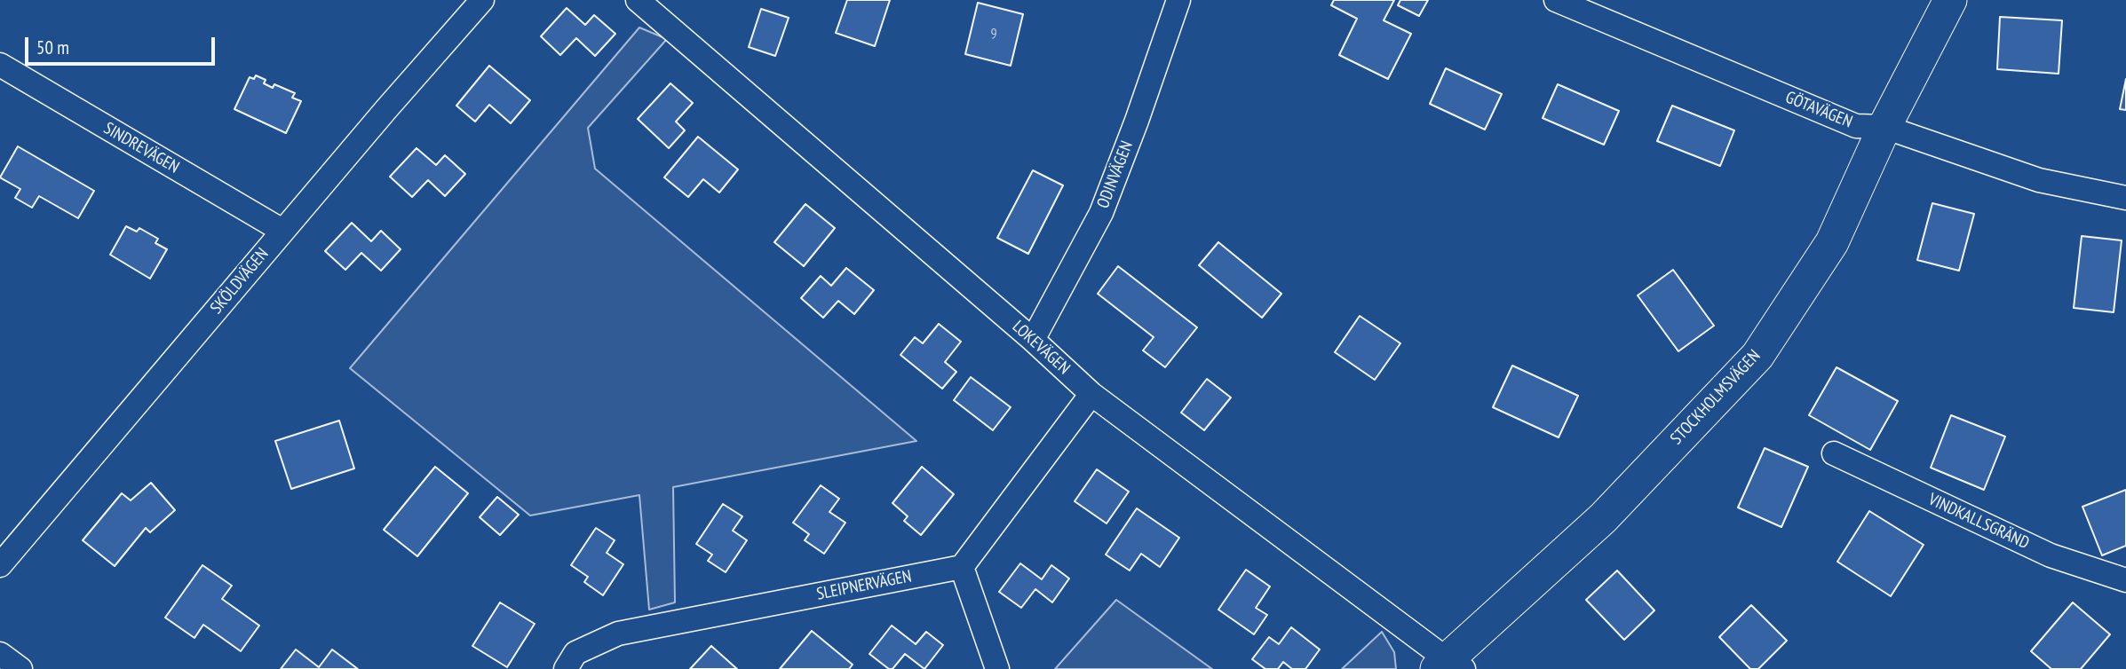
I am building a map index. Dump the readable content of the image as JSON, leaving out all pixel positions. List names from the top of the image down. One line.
{"streets":{"street":["GÖTAVÄGEN","SINDREVÄGEN","ODINVÄGEN","SKÖLDVÄGEN","LOKEVÄGEN","STOCKHOLMSVÄGEN","VINDKALLSGRÄND","SLEIPNERVÄGEN"]},"crossings":[["GÖTAVÄGEN","STOCKHOLMSVÄGEN"],["SINDREVÄGEN","SKÖLDVÄGEN"],["ODINVÄGEN","LOKEVÄGEN"],["LOKEVÄGEN","STOCKHOLMSVÄGEN"]],"house_numbers":["9"],"scale_bar":"50 m"}
